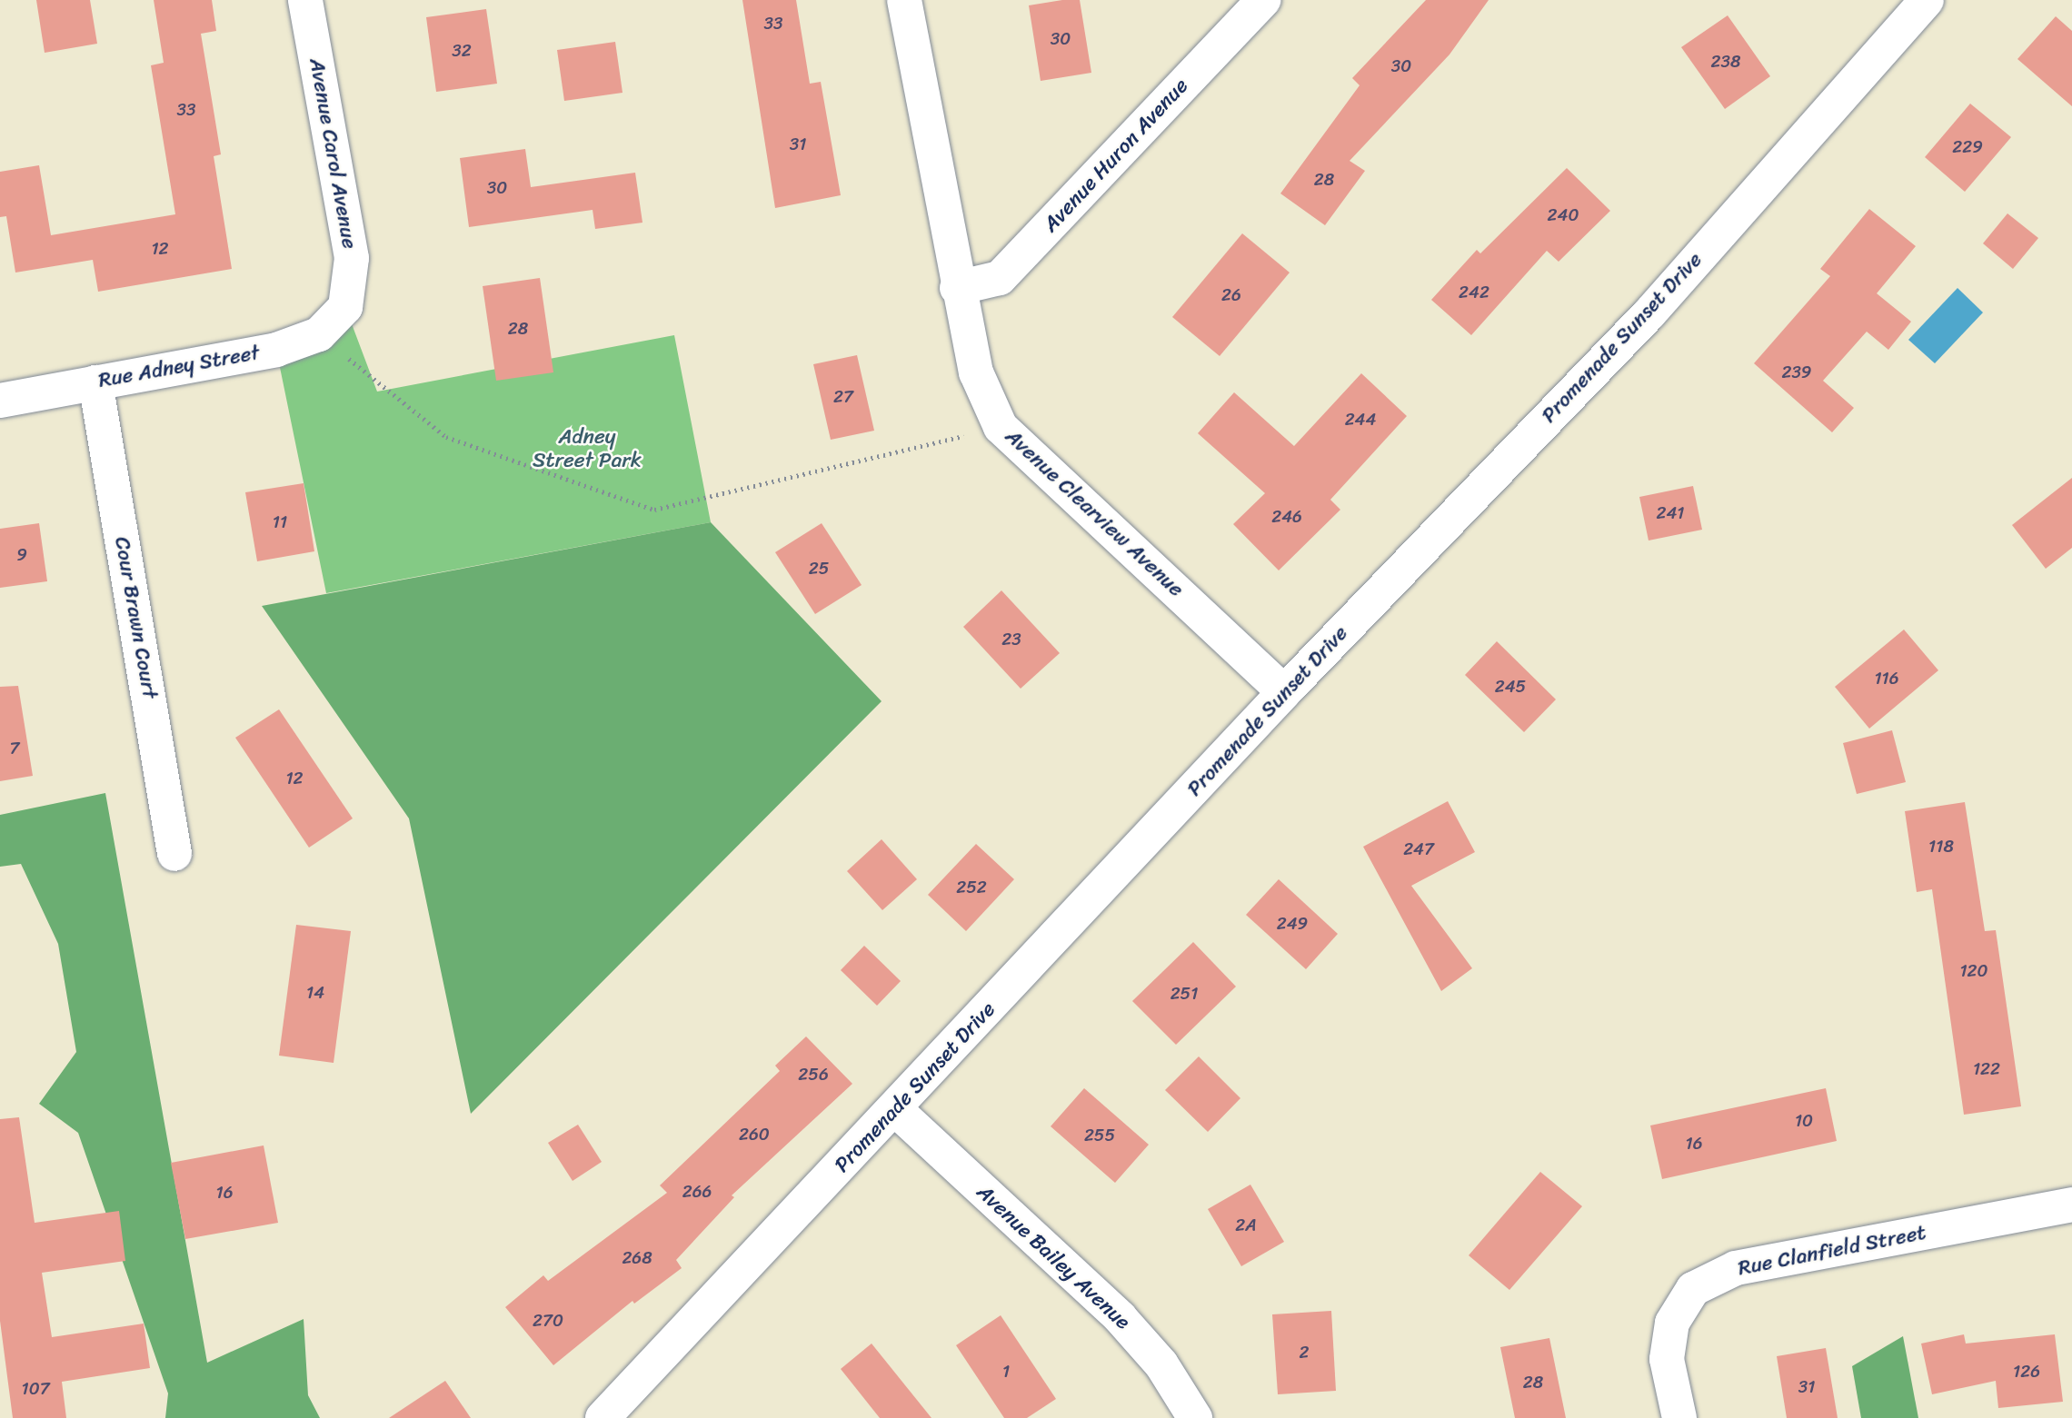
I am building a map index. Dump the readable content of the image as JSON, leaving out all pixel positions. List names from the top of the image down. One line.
{"streets":{"street":["Avenue Carol Avenue","Avenue Huron Avenue","Promenade Sunset Drive","Rue Adney Street","Avenue Clearview Avenue","Cour Brawn Court","Rue Clanfield Street","Avenue Bailey Avenue"]},"crossings":[["Avenue Carol Avenue","Rue Adney Street"],["Avenue Huron Avenue","Avenue Clearview Avenue"],["Promenade Sunset Drive","Avenue Clearview Avenue"],["Promenade Sunset Drive","Avenue Bailey Avenue"],["Rue Adney Street","Cour Brawn Court"]],"parks":["Adney Street Park"],"house_numbers":["33","30","32","238","30","33","31","229","28","30","240","12","242","26","28","239","27","244","241","246","11","9","25","23","116","245","7","12","118","247","252","249","120","14","251","122","256","10","260","255","16","266","16","2A","268","270","2","1","126","28","31","107"]}
